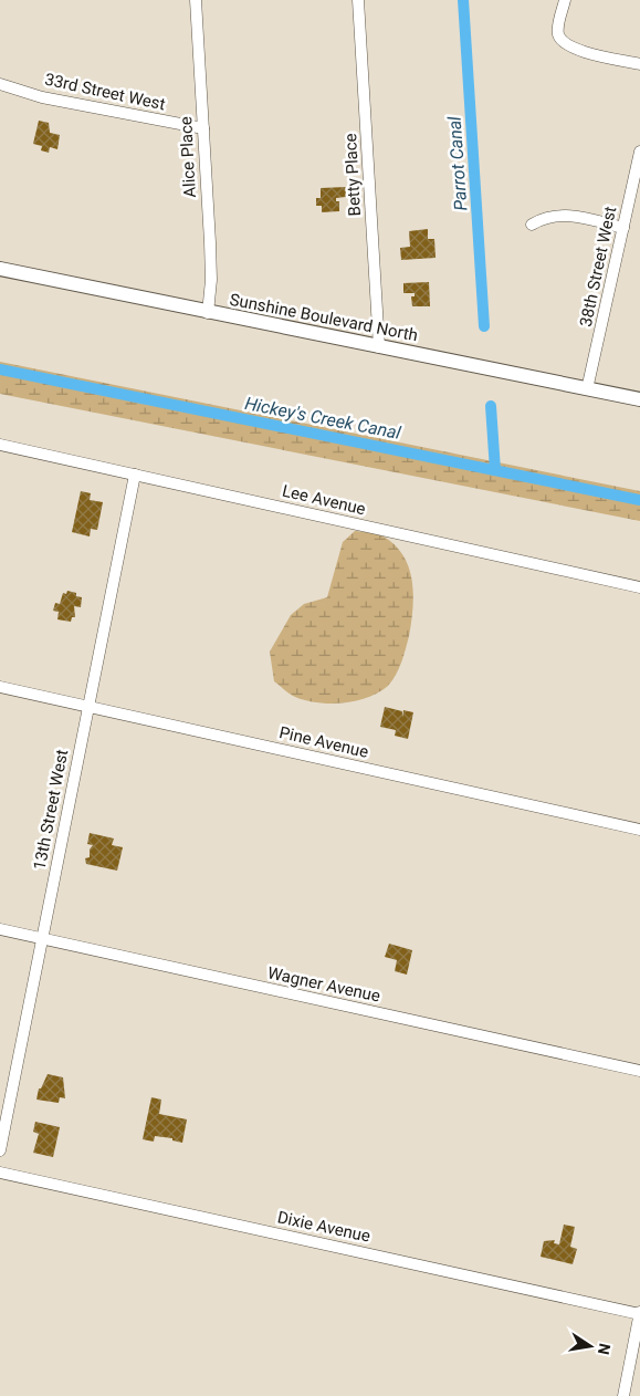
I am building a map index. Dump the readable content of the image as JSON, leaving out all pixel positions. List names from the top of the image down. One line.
{"streets":{"street":["33rd Street West","Alice Place","Betty Place","38th Street West","Sunshine Boulevard North","Lee Avenue","Pine Avenue","13th Street West","Wagner Avenue","Dixie Avenue"]},"crossings":[["33rd Street West","Alice Place"],["Alice Place","Sunshine Boulevard North"],["Betty Place","Sunshine Boulevard North"],["38th Street West","Sunshine Boulevard North"],["Lee Avenue","13th Street West"],["Pine Avenue","13th Street West"],["13th Street West","Wagner Avenue"]],"water":["Parrot Canal","Hickey's Creek Canal"],"north":"right"}
